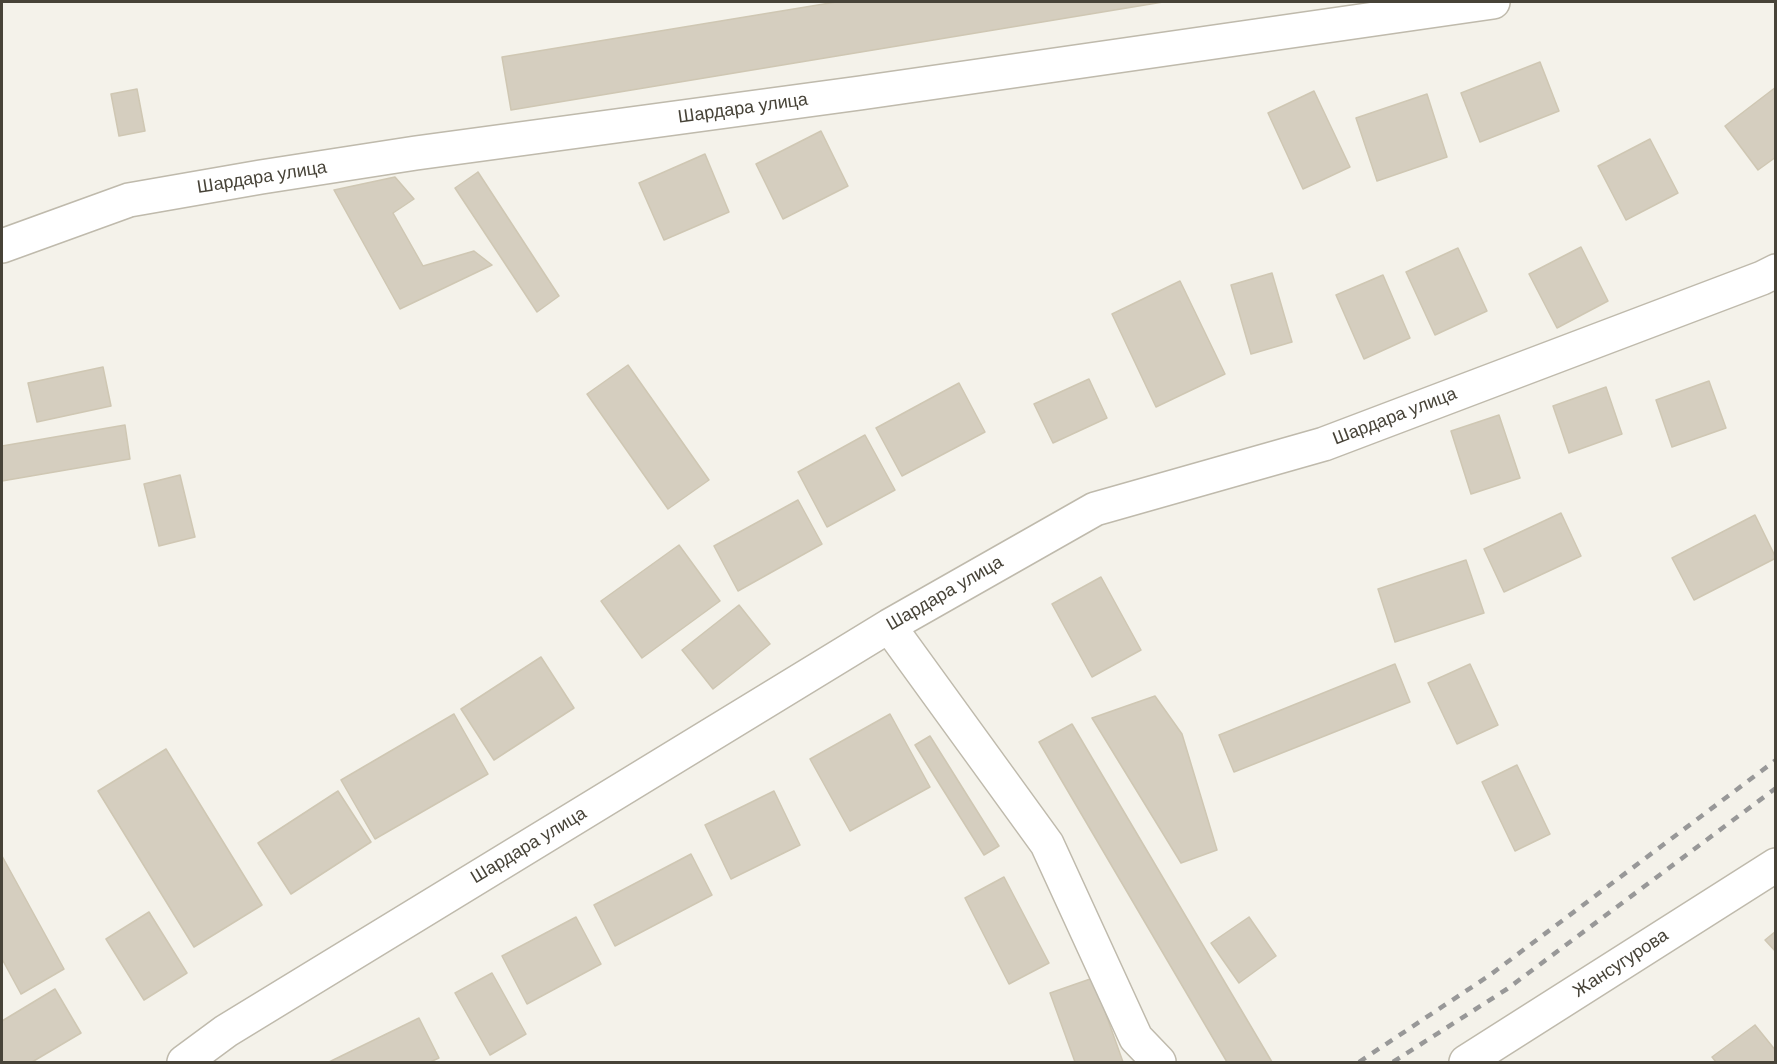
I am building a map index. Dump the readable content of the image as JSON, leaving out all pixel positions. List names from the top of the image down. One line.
{"streets":{"street":["Шардара улица","Жансугурова"]}}
